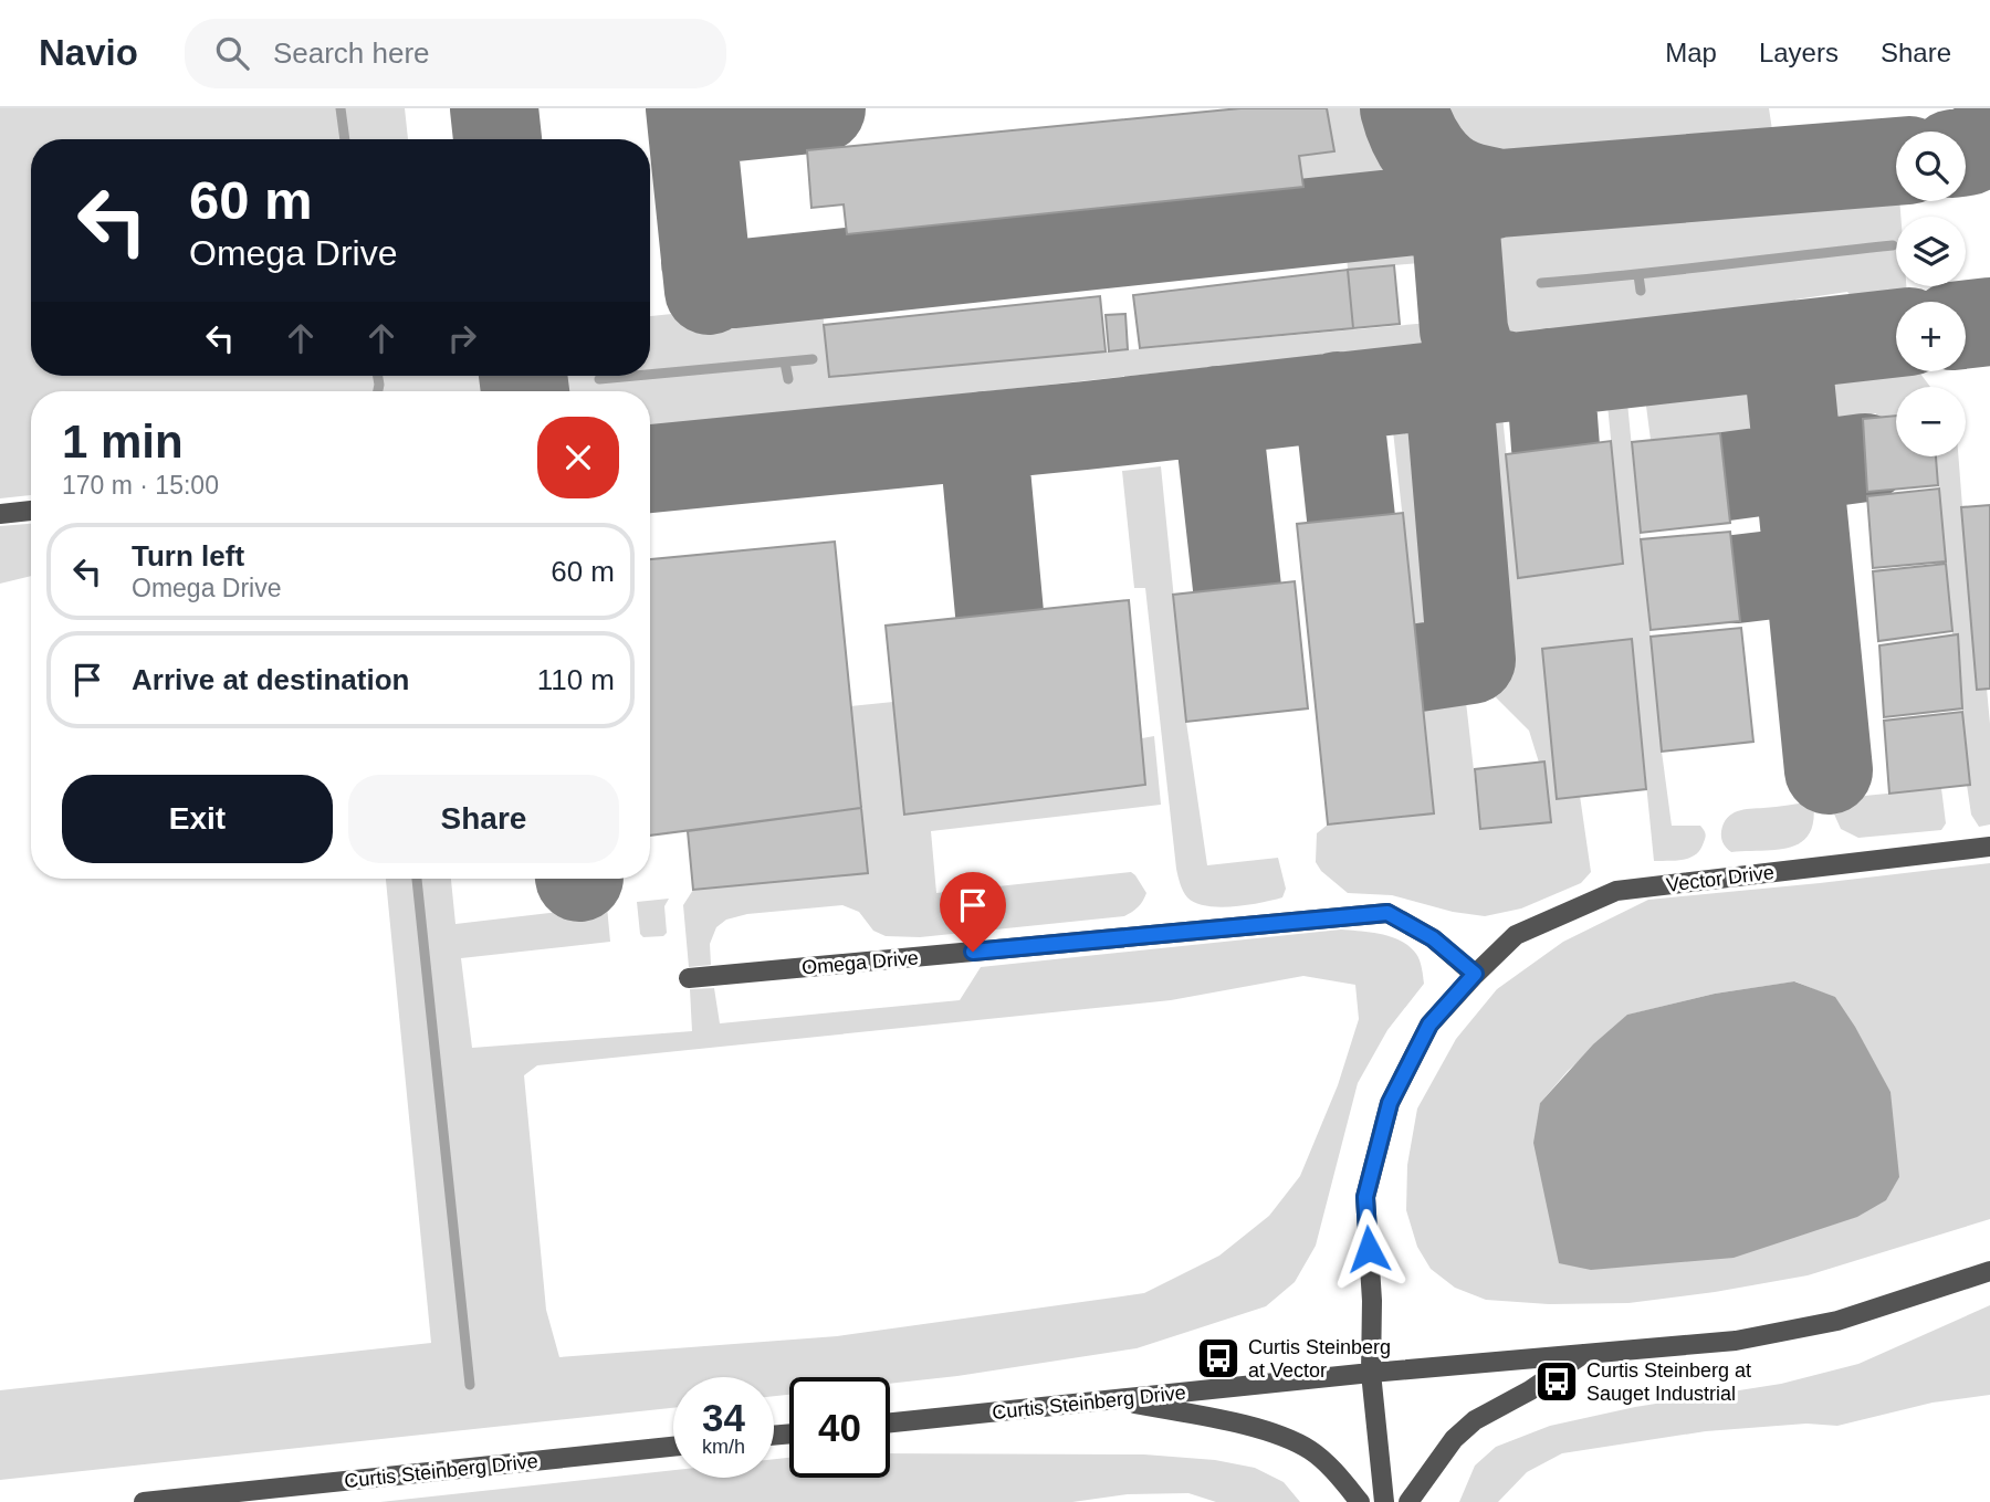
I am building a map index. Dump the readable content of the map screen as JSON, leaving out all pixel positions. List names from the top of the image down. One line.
{"streets":{"street":["Vector Drive","Omega Drive","Curtis Steinberg Drive"]},"crossings":[["Vector Drive","Omega Drive"],["Vector Drive","Curtis Steinberg Drive"]],"places":{"bus stop":["Curtis Steinberg at Vector","Curtis Steinberg at Sauget Industrial"]},"page":{"header":"Navio","search":"Search here","nav":["Map","Layers","Share"],"map_buttons":["+","−"],"turn":["60 m","Omega Drive"],"heading":["1 min","170 m · 15:00"],"list":[{"name":"Turn left","note":"Omega Drive","value":"60 m"},{"name":"Arrive at destination","value":"110 m"}],"buttons":["Exit","Share"],"speed":"34 km/h","limit":"40"}}
